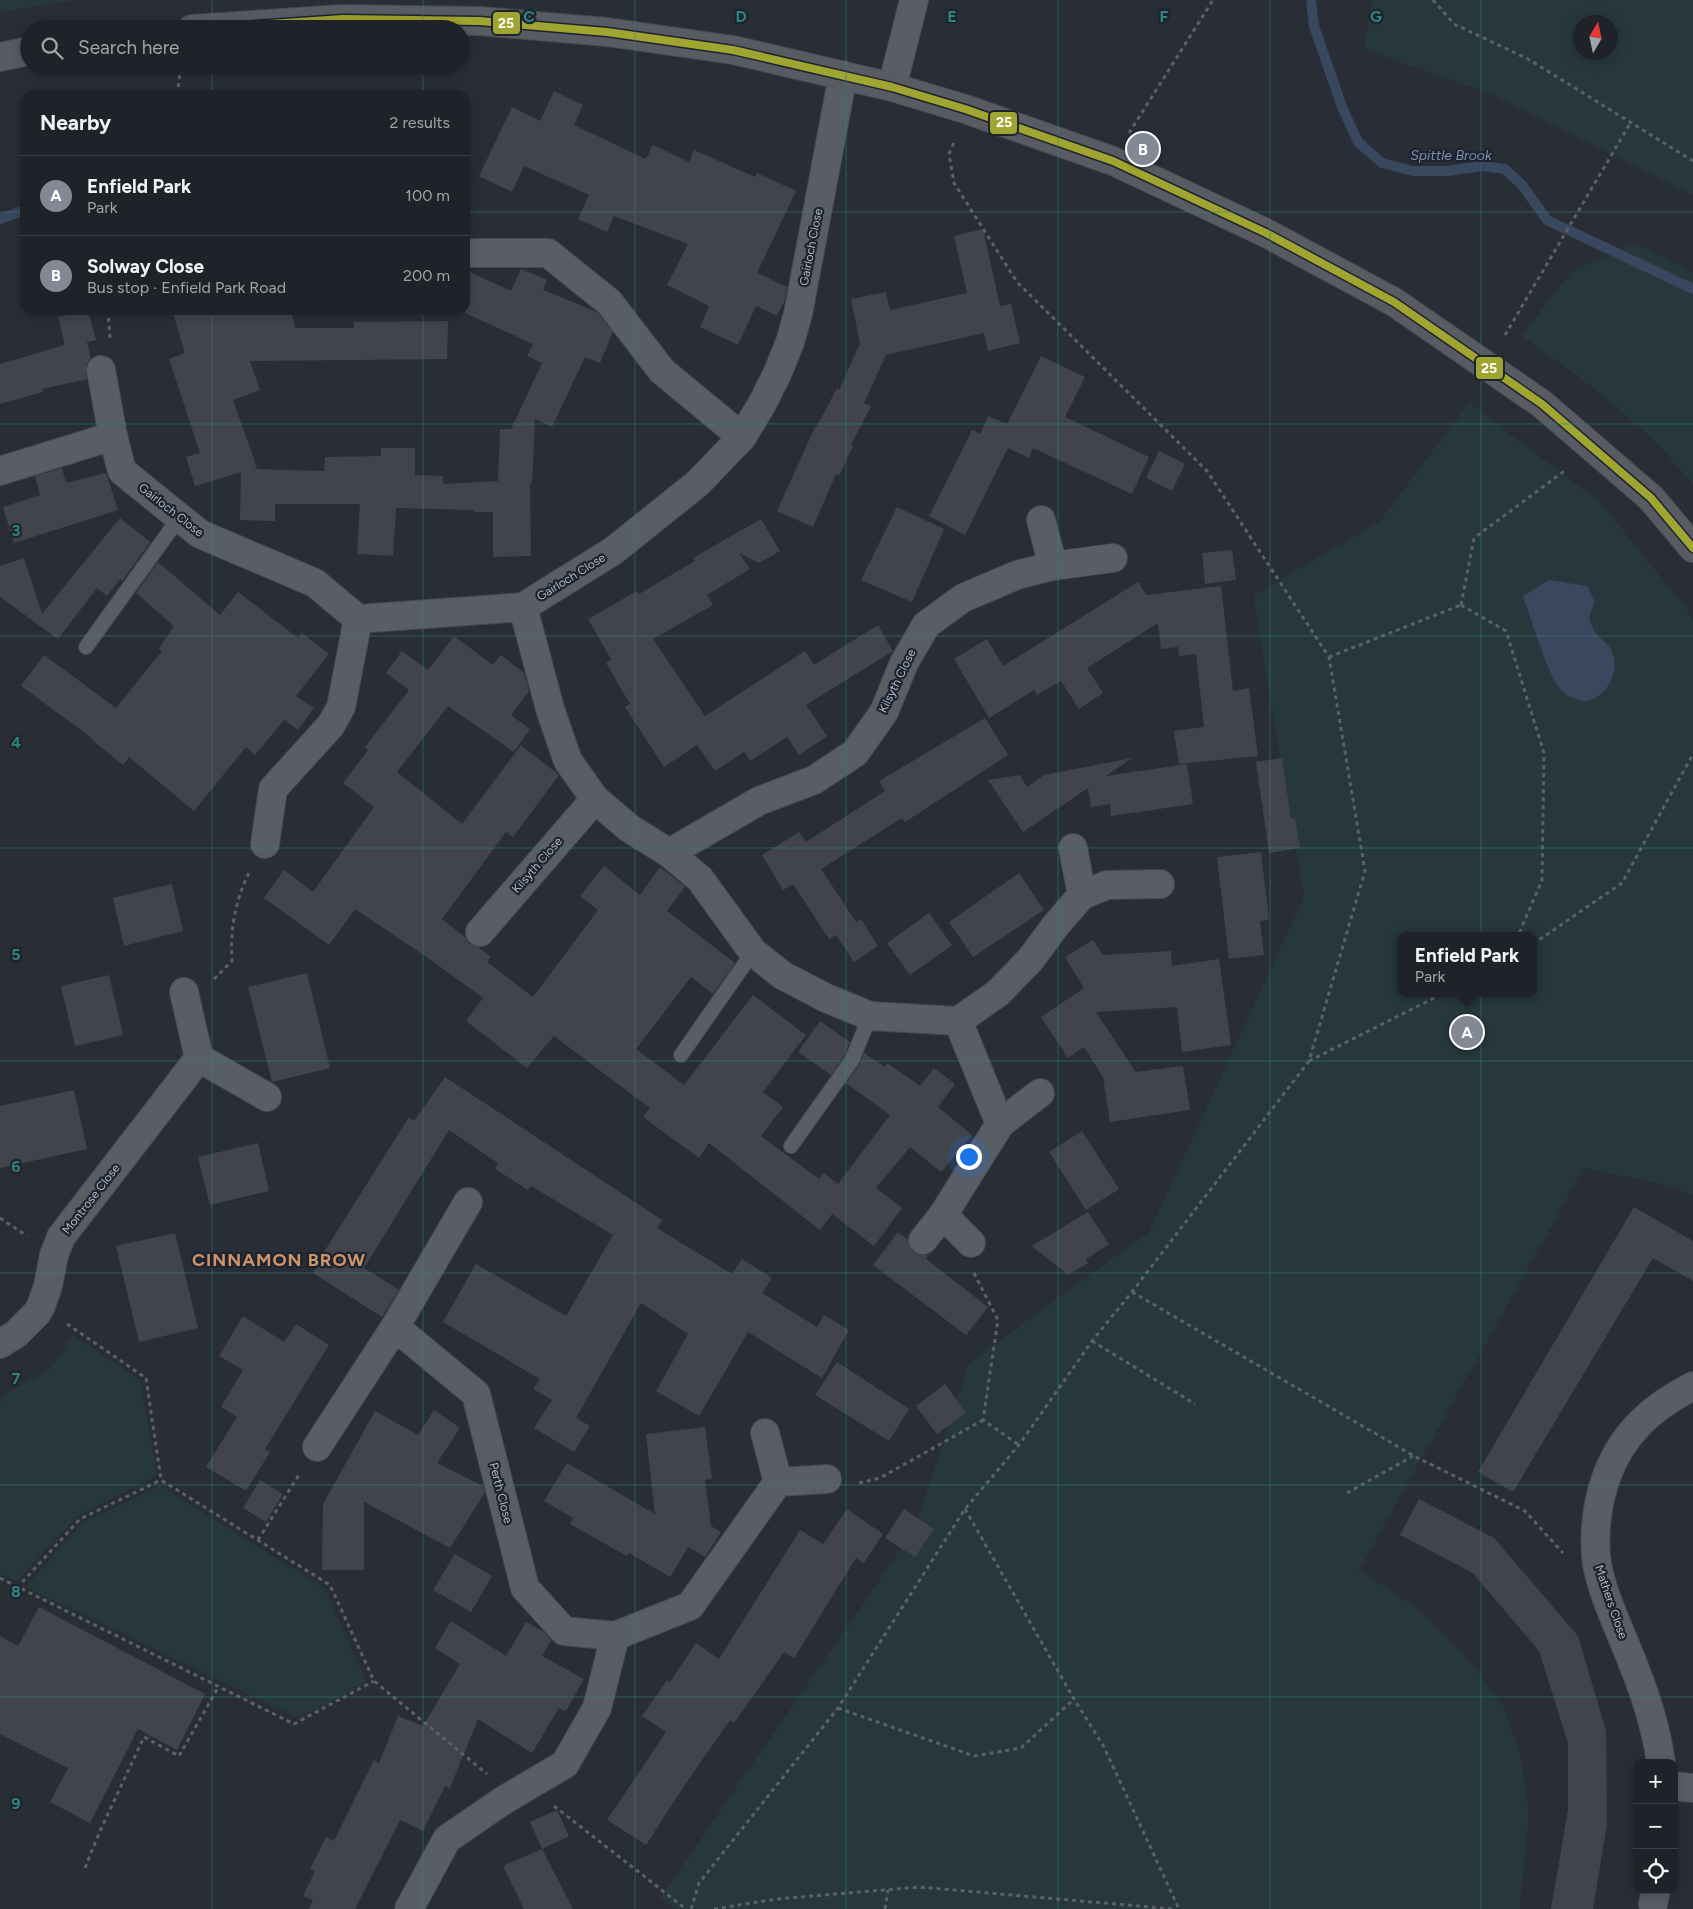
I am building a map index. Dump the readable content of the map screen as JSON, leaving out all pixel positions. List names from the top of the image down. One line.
{"streets":{"street":["Gairloch Close","Kilsyth Close","Montrose Close","Perth Close","Mathers Close"]},"districts":["CINNAMON BROW"],"water":["Spittle Brook"],"lines":["transit line 25"],"north":"top","page":{"search":"Search here","heading":["Nearby","2 results"],"pins":["B","A"],"list":[{"mark":"A","name":"Enfield Park","note":"Park","value":"100 m"},{"mark":"B","name":"Solway Close","note":"Bus stop · Enfield Park Road","value":"200 m"}],"popup":["Enfield Park","Park"],"map_buttons":["+","−"]},"grid":{"columns":["C","D","E","F","G"],"rows":["3","4","5","6","7","8","9"]}}
